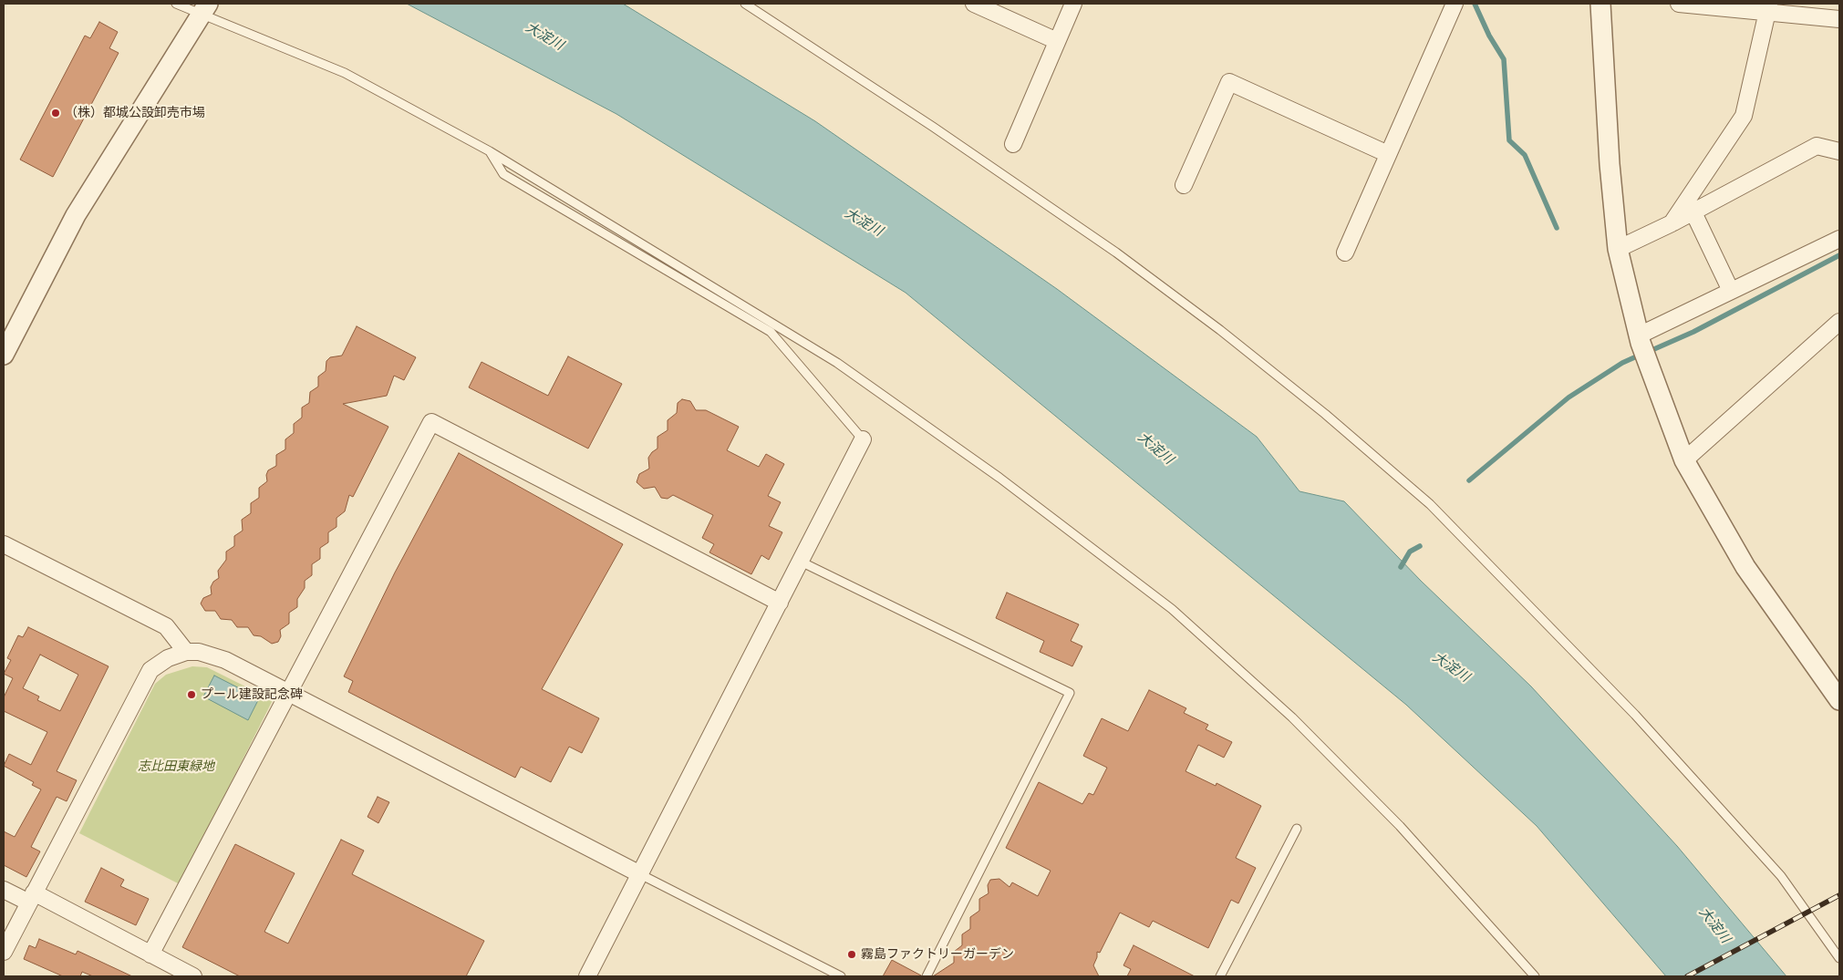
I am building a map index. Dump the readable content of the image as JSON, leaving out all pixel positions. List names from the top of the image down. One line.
{"water":["大淀川"],"parks":["志比田東緑地"],"places":["（株）都城公設卸売市場","プール建設記念碑","霧島ファクトリーガーデン"]}
